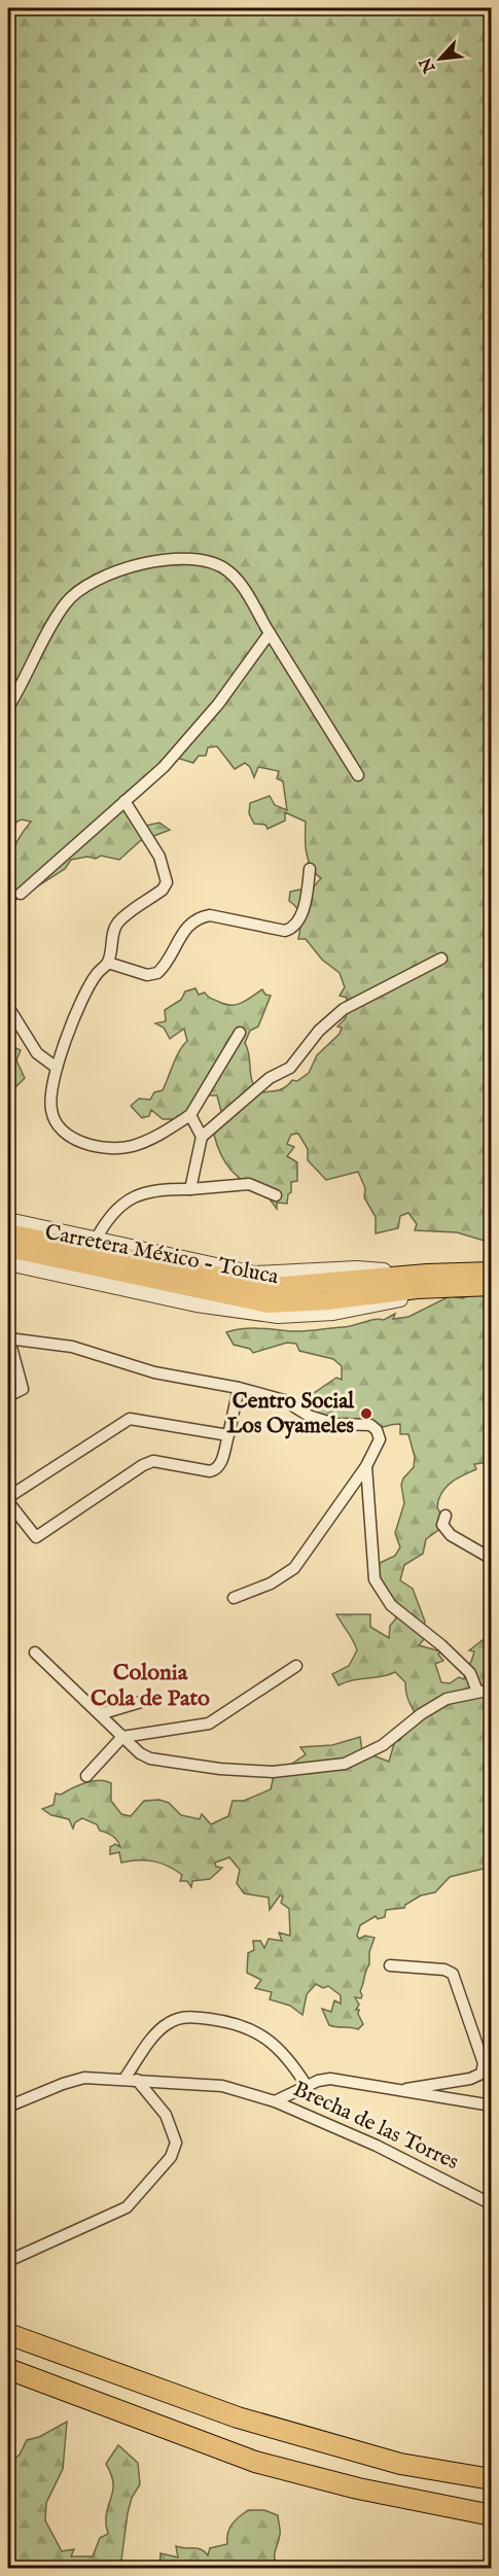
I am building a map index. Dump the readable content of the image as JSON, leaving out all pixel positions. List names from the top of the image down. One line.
{"streets":{"main road":["Carretera México - Toluca"],"street":["Brecha de las Torres"]},"districts":["Colonia Cola de Pato"],"places":["Centro Social Los Oyameles"],"north":"bottom left"}
